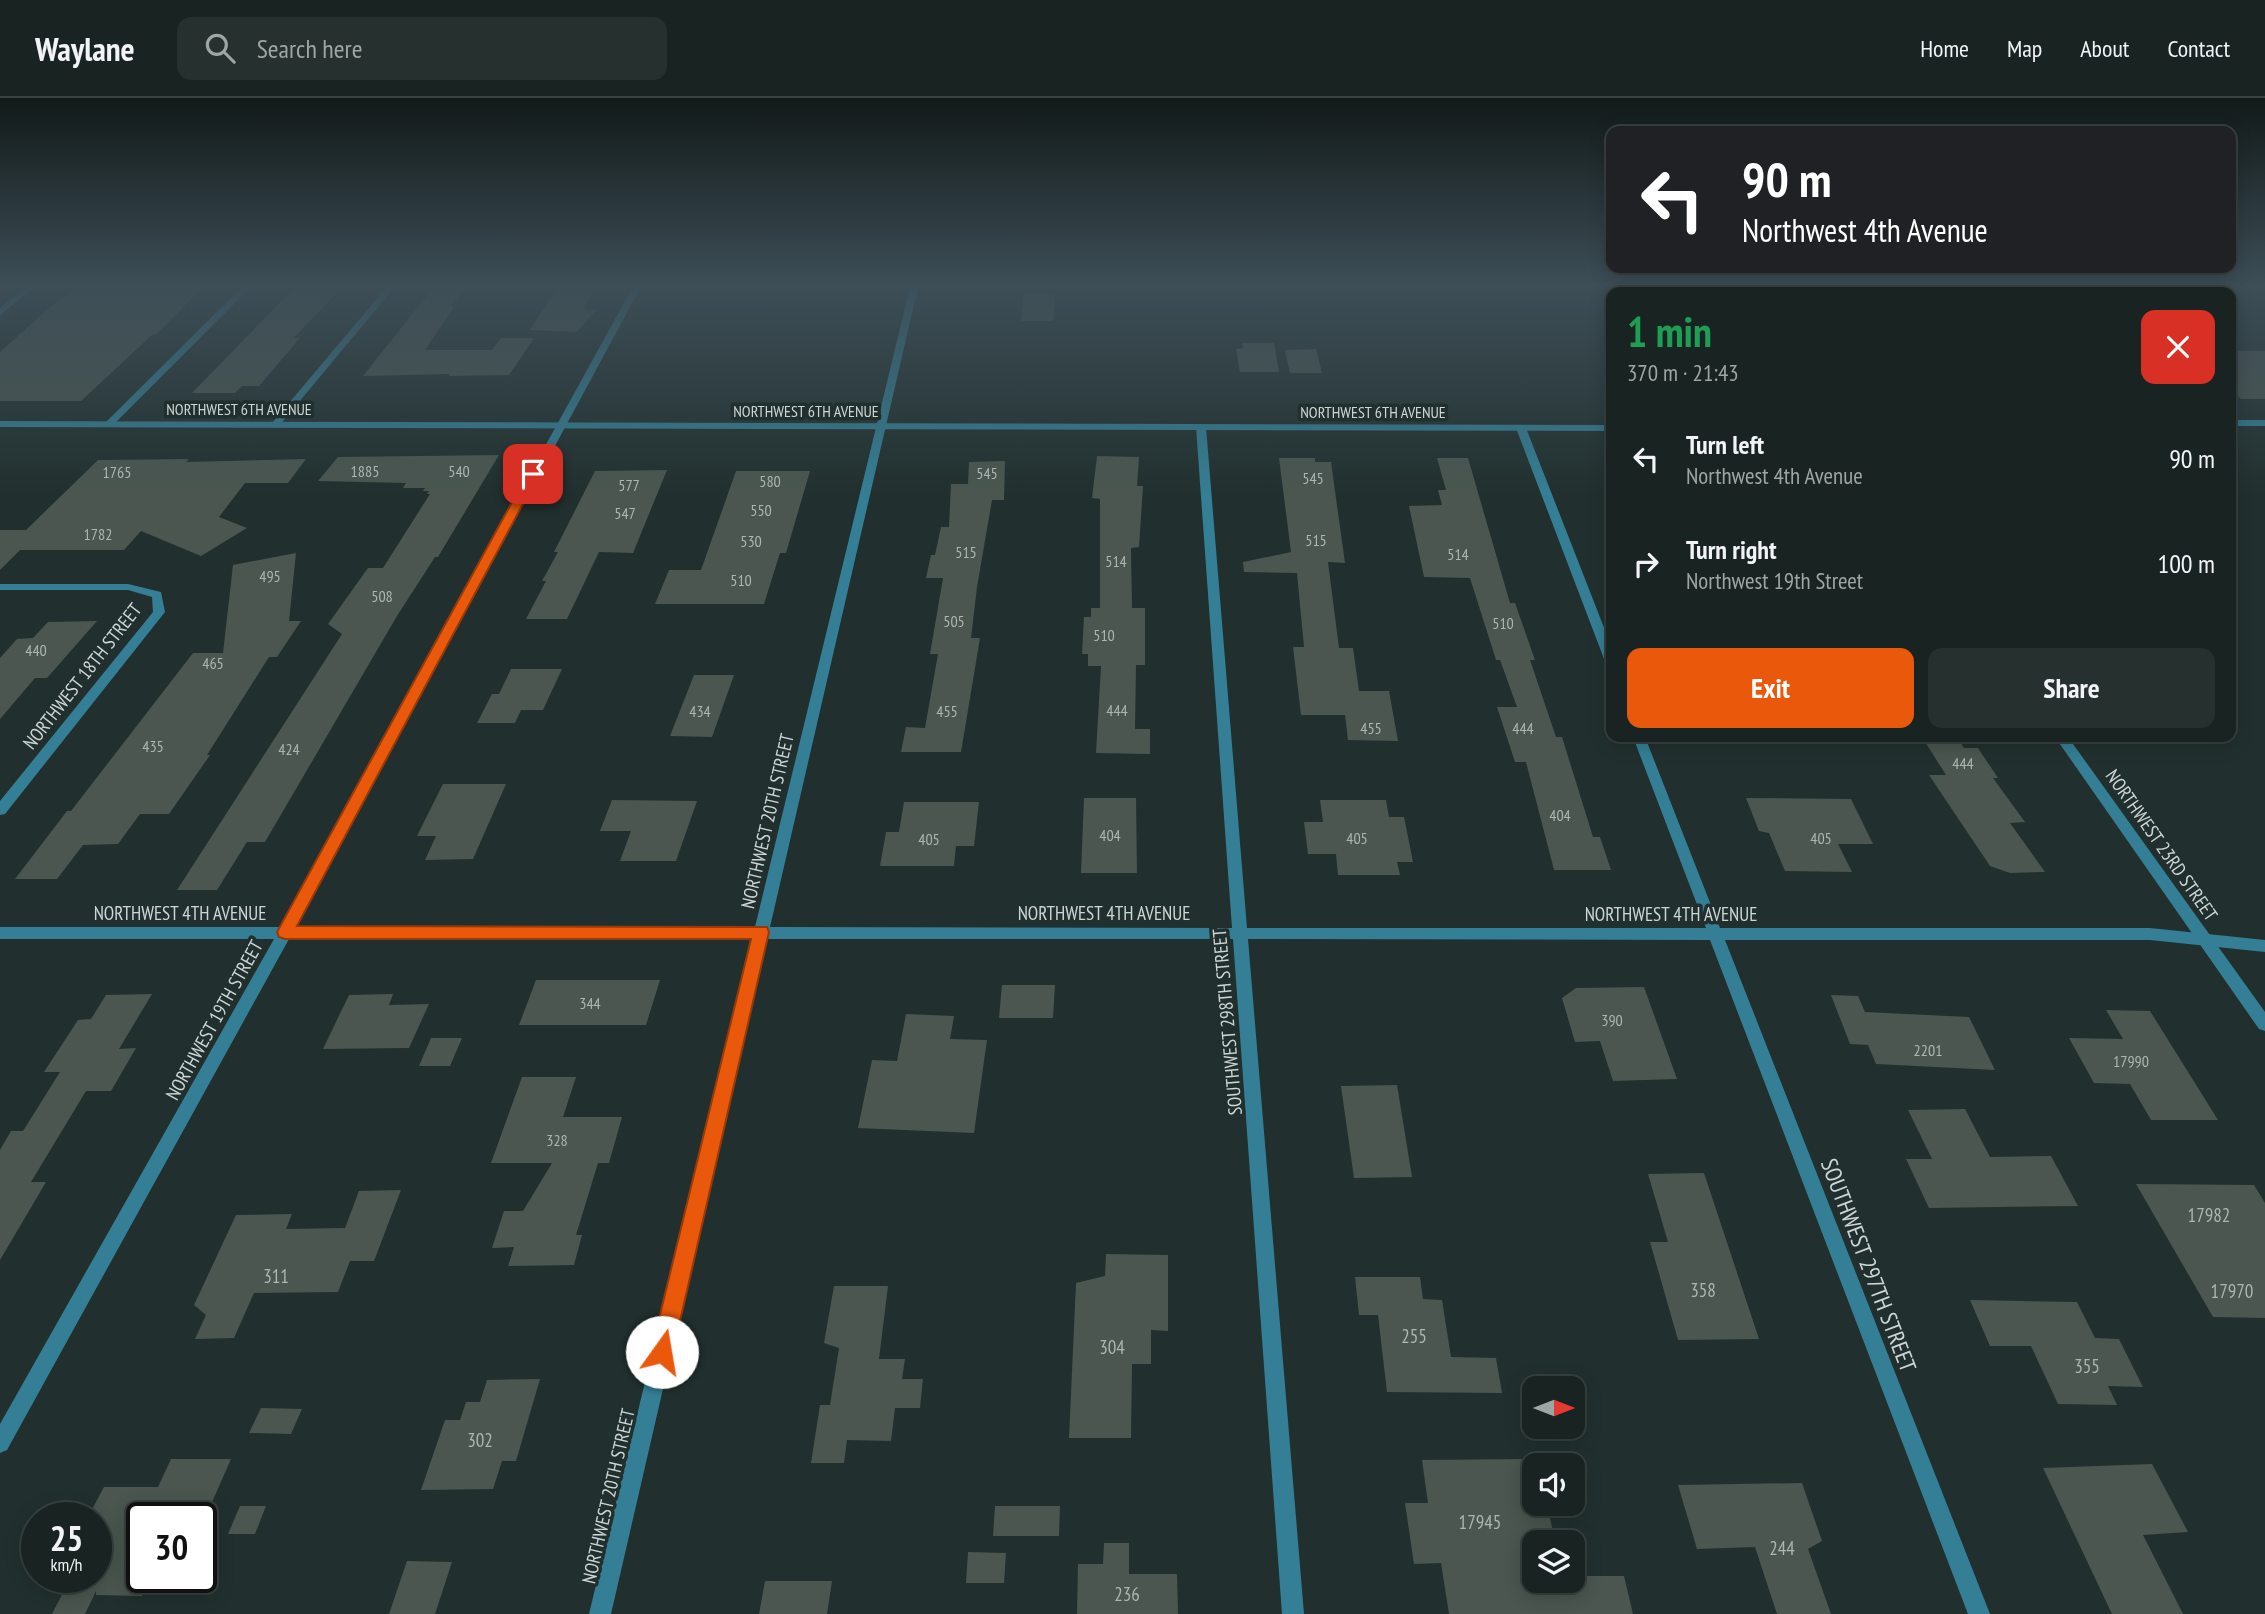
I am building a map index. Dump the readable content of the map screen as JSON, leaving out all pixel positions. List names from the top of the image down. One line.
{"streets":{"street":["NORTHWEST 6TH AVENUE","NORTHWEST 18TH STREET","NORTHWEST 20TH STREET","NORTHWEST 23RD STREET","NORTHWEST 4TH AVENUE","NORTHWEST 19TH STREET","SOUTHWEST 298TH STREET","SOUTHWEST 297TH STREET"]},"crossings":[["NORTHWEST 6TH AVENUE","NORTHWEST 20TH STREET"],["NORTHWEST 6TH AVENUE","NORTHWEST 19TH STREET"],["NORTHWEST 6TH AVENUE","SOUTHWEST 298TH STREET"],["NORTHWEST 20TH STREET","NORTHWEST 4TH AVENUE"],["NORTHWEST 23RD STREET","NORTHWEST 4TH AVENUE"],["NORTHWEST 4TH AVENUE","NORTHWEST 19TH STREET"],["NORTHWEST 4TH AVENUE","SOUTHWEST 298TH STREET"],["NORTHWEST 4TH AVENUE","SOUTHWEST 297TH STREET"]],"house_numbers":["1885","540","1765","545","545","580","577","550","547","1782","515","530","515","514","514","495","510","508","505","510","510","440","465","444","434","455","455","444","435","424","444","404","404","405","405","405","344","390","2201","17990","328","17982","311","358","17970","255","304","355","302","17945","244","236"],"north":"right","page":{"header":"Waylane","search":"Search here","nav":["Home","Map","About","Contact"],"turn":["90 m","Northwest 4th Avenue"],"heading":["1 min","370 m · 21:43"],"list":[{"name":"Turn left","note":"Northwest 4th Avenue","value":"90 m"},{"name":"Turn right","note":"Northwest 19th Street","value":"100 m"}],"buttons":["Exit","Share"],"speed":"25 km/h","limit":"30"}}
